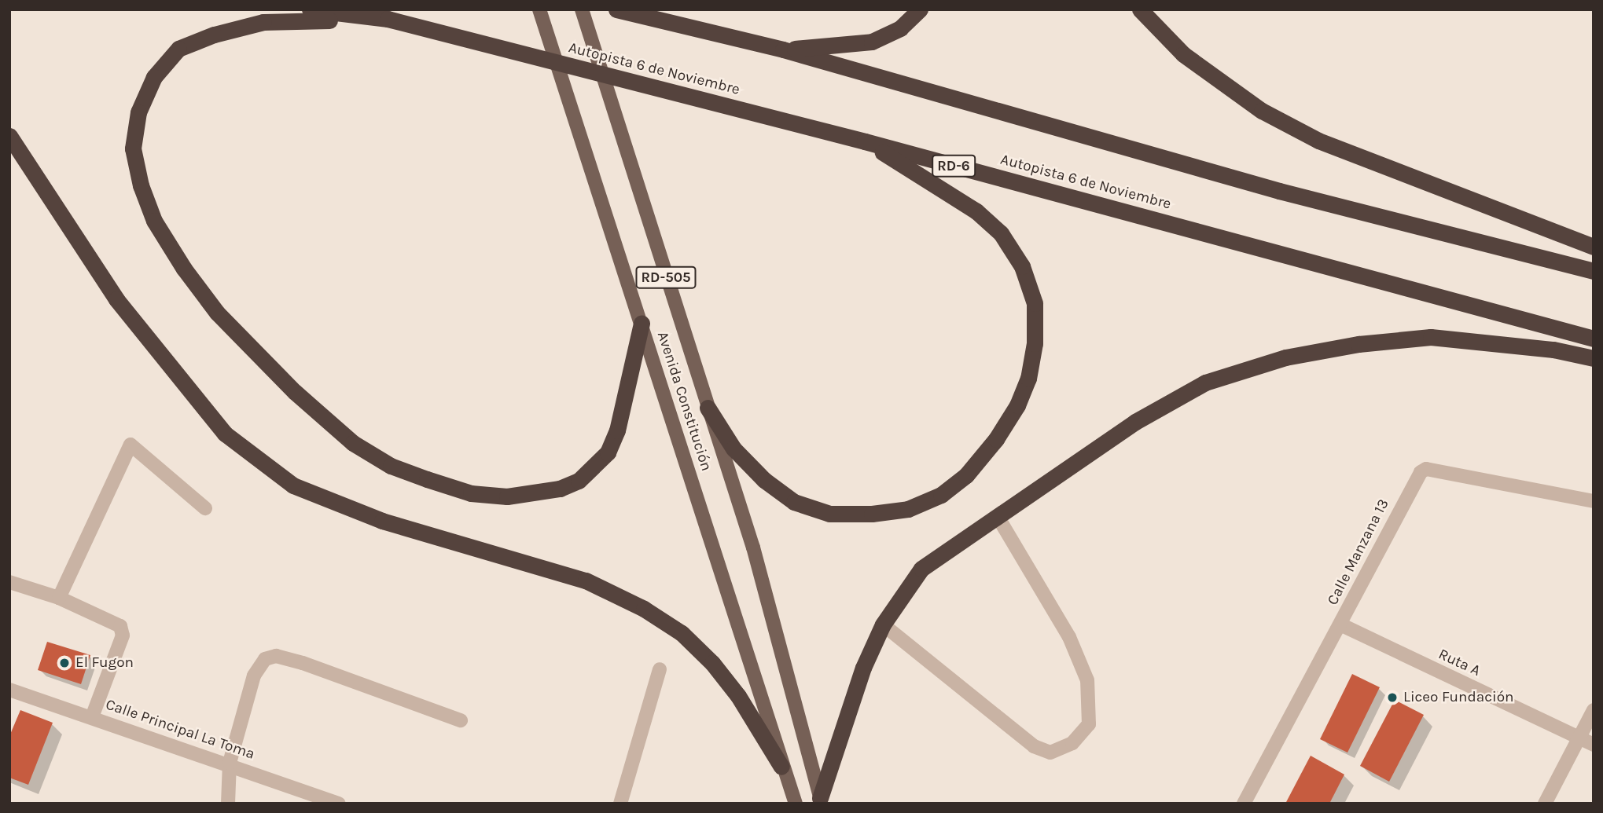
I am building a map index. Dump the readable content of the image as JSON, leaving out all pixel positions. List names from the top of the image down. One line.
{"streets":{"highway":["Autopista 6 de Noviembre","RD-6"],"main road":["RD-505","Avenida Constitución"],"street":["Calle Manzana 13","Ruta A","Calle Principal La Toma"]},"crossings":[["Calle Manzana 13","Ruta A"]],"places":["El Fugon","Liceo Fundación"]}
